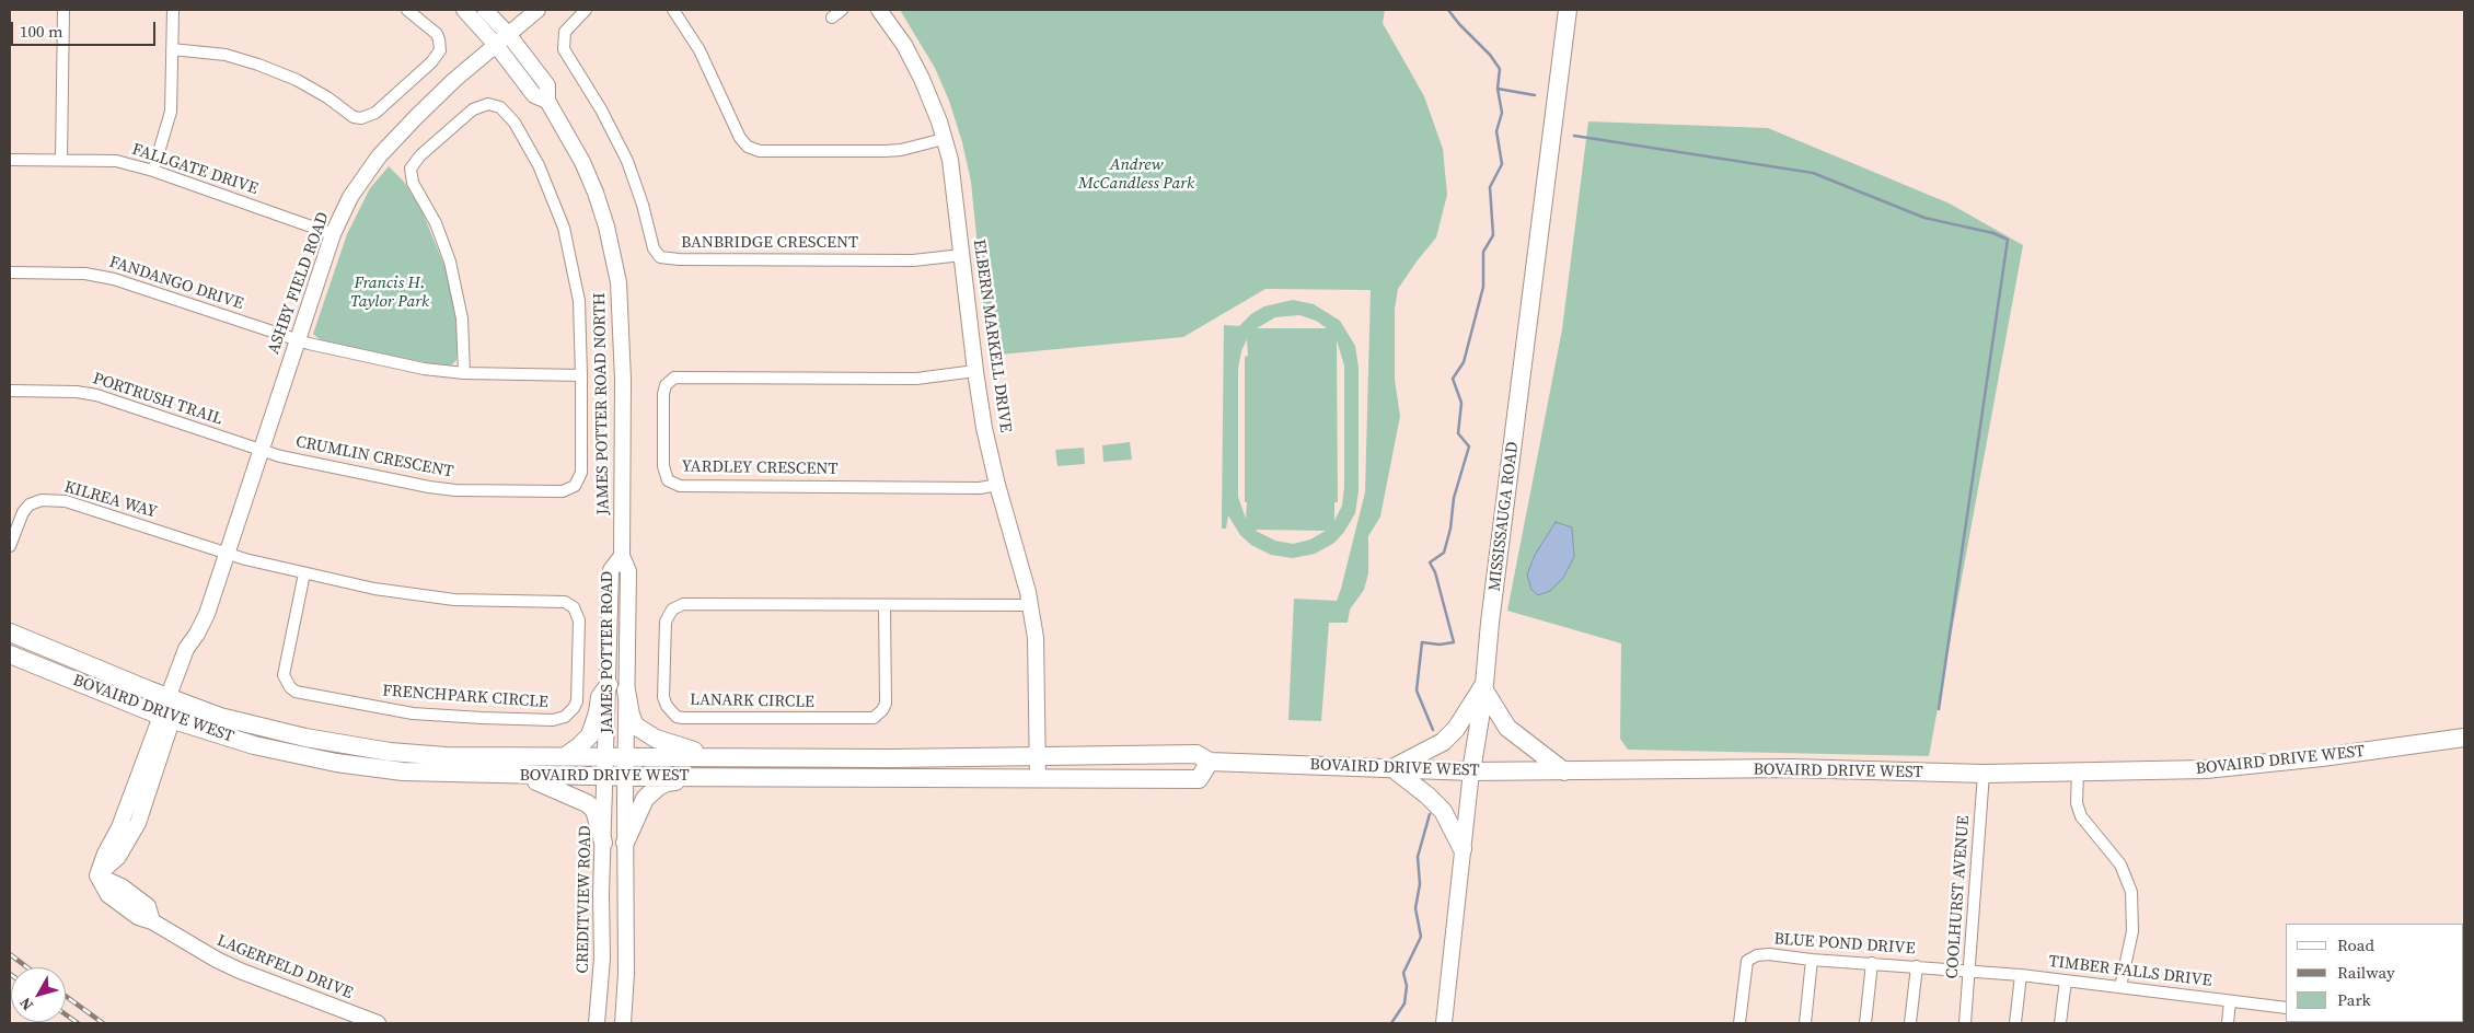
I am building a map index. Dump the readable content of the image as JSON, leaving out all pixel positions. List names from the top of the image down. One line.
{"streets":{"main road":["MISSISSAUGA ROAD","BOVAIRD DRIVE WEST"],"street":["FALLGATE DRIVE","BANBRIDGE CRESCENT","FANDANGO DRIVE","ASHBY FIELD ROAD","ELBERN MARKELL DRIVE","PORTRUSH TRAIL","JAMES POTTER ROAD NORTH","CRUMLIN CRESCENT","YARDLEY CRESCENT","KILREA WAY","JAMES POTTER ROAD","FRENCHPARK CIRCLE","LANARK CIRCLE","COOLHURST AVENUE","CREDITVIEW ROAD","BLUE POND DRIVE","LAGERFELD DRIVE","TIMBER FALLS DRIVE"]},"crossings":[["FALLGATE DRIVE","ASHBY FIELD ROAD"],["BANBRIDGE CRESCENT","ELBERN MARKELL DRIVE"],["FANDANGO DRIVE","ASHBY FIELD ROAD"],["ASHBY FIELD ROAD","PORTRUSH TRAIL"],["ASHBY FIELD ROAD","CRUMLIN CRESCENT"],["ASHBY FIELD ROAD","KILREA WAY"],["ASHBY FIELD ROAD","FRENCHPARK CIRCLE"],["ASHBY FIELD ROAD","BOVAIRD DRIVE WEST"],["ASHBY FIELD ROAD","LAGERFELD DRIVE"],["ELBERN MARKELL DRIVE","YARDLEY CRESCENT"],["ELBERN MARKELL DRIVE","LANARK CIRCLE"],["ELBERN MARKELL DRIVE","BOVAIRD DRIVE WEST"],["PORTRUSH TRAIL","CRUMLIN CRESCENT"],["JAMES POTTER ROAD NORTH","JAMES POTTER ROAD"],["KILREA WAY","FRENCHPARK CIRCLE"],["MISSISSAUGA ROAD","BOVAIRD DRIVE WEST"],["JAMES POTTER ROAD","BOVAIRD DRIVE WEST"],["JAMES POTTER ROAD","CREDITVIEW ROAD"],["BOVAIRD DRIVE WEST","COOLHURST AVENUE"],["BOVAIRD DRIVE WEST","CREDITVIEW ROAD"],["BOVAIRD DRIVE WEST","LAGERFELD DRIVE"],["COOLHURST AVENUE","BLUE POND DRIVE"],["COOLHURST AVENUE","TIMBER FALLS DRIVE"],["BLUE POND DRIVE","TIMBER FALLS DRIVE"]],"parks":["Andrew McCandless Park","Francis H. Taylor Park"],"legend":["Road","Railway","Park"],"scale_bar":"100 m","north":"bottom left"}
